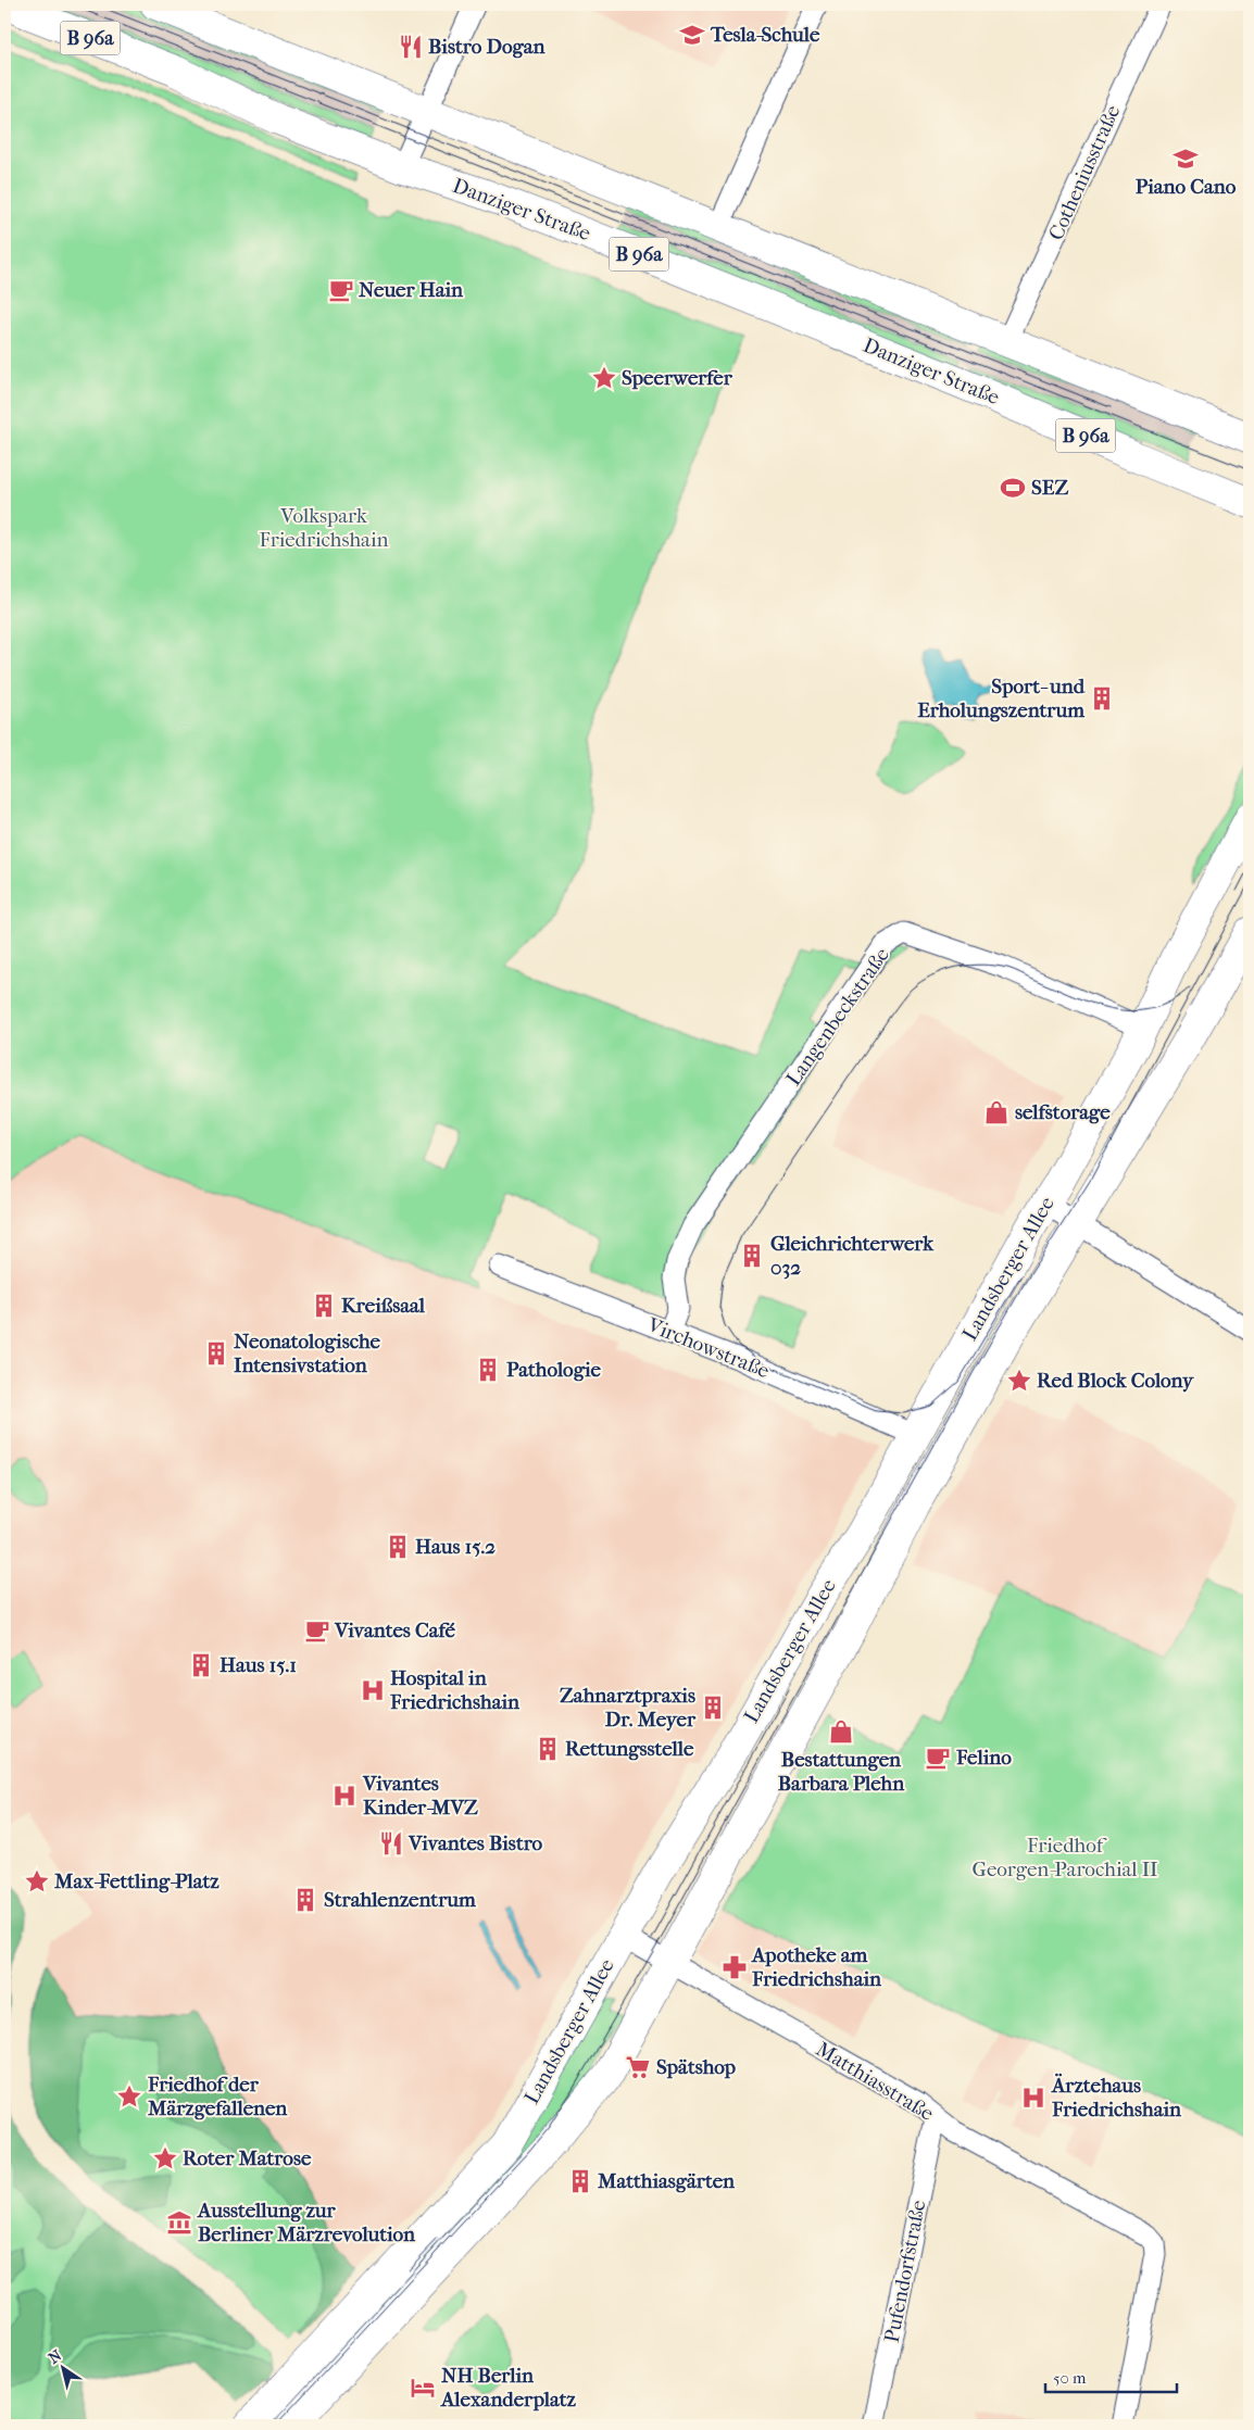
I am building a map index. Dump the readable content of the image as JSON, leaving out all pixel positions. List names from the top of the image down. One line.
{"streets":{"main road":["B 96a","Danziger Straße","Landsberger Allee"],"street":["Cotheniusstraße","Langenbeckstraße","Virchowstraße","Matthiasstraße","Pufendorfstraße"]},"crossings":[["B 96a","Cotheniusstraße"],["Langenbeckstraße","Landsberger Allee"],["Langenbeckstraße","Virchowstraße"],["Landsberger Allee","Virchowstraße"],["Landsberger Allee","Matthiasstraße"],["Matthiasstraße","Pufendorfstraße"]],"parks":["Volkspark Friedrichshain","Friedhof Georgen-Parochial II"],"places":{"school or university":["Tesla-Schule","Piano Cano"],"restaurant":["Bistro Dogan","Vivantes Bistro"],"cafe":["Neuer Hain","Vivantes Café","Felino"],"place":["Speerwerfer","Red Block Colony","Max-Fettling-Platz","Friedhof der Märzgefallenen","Roter Matrose"],"sports":["SEZ"],"building":["Sport- und Erholungszentrum","Gleichrichterwerk 032","Kreißsaal","Neonatologische Intensivstation","Pathologie","Haus 15.2","Haus 15.1","Zahnarztpraxis Dr. Meyer","Rettungsstelle","Strahlenzentrum","Matthiasgärten"],"shop":["selfstorage","Bestattungen Barbara Plehn"],"hospital":["Hospital in Friedrichshain","Vivantes Kinder-MVZ","Ärztehaus Friedrichshain"],"pharmacy":["Apotheke am Friedrichshain"],"supermarket":["Spätshop"],"museum":["Ausstellung zur Berliner Märzrevolution"],"hotel":["NH Berlin Alexanderplatz"]},"scale_bar":"50 m","north":"top left"}
